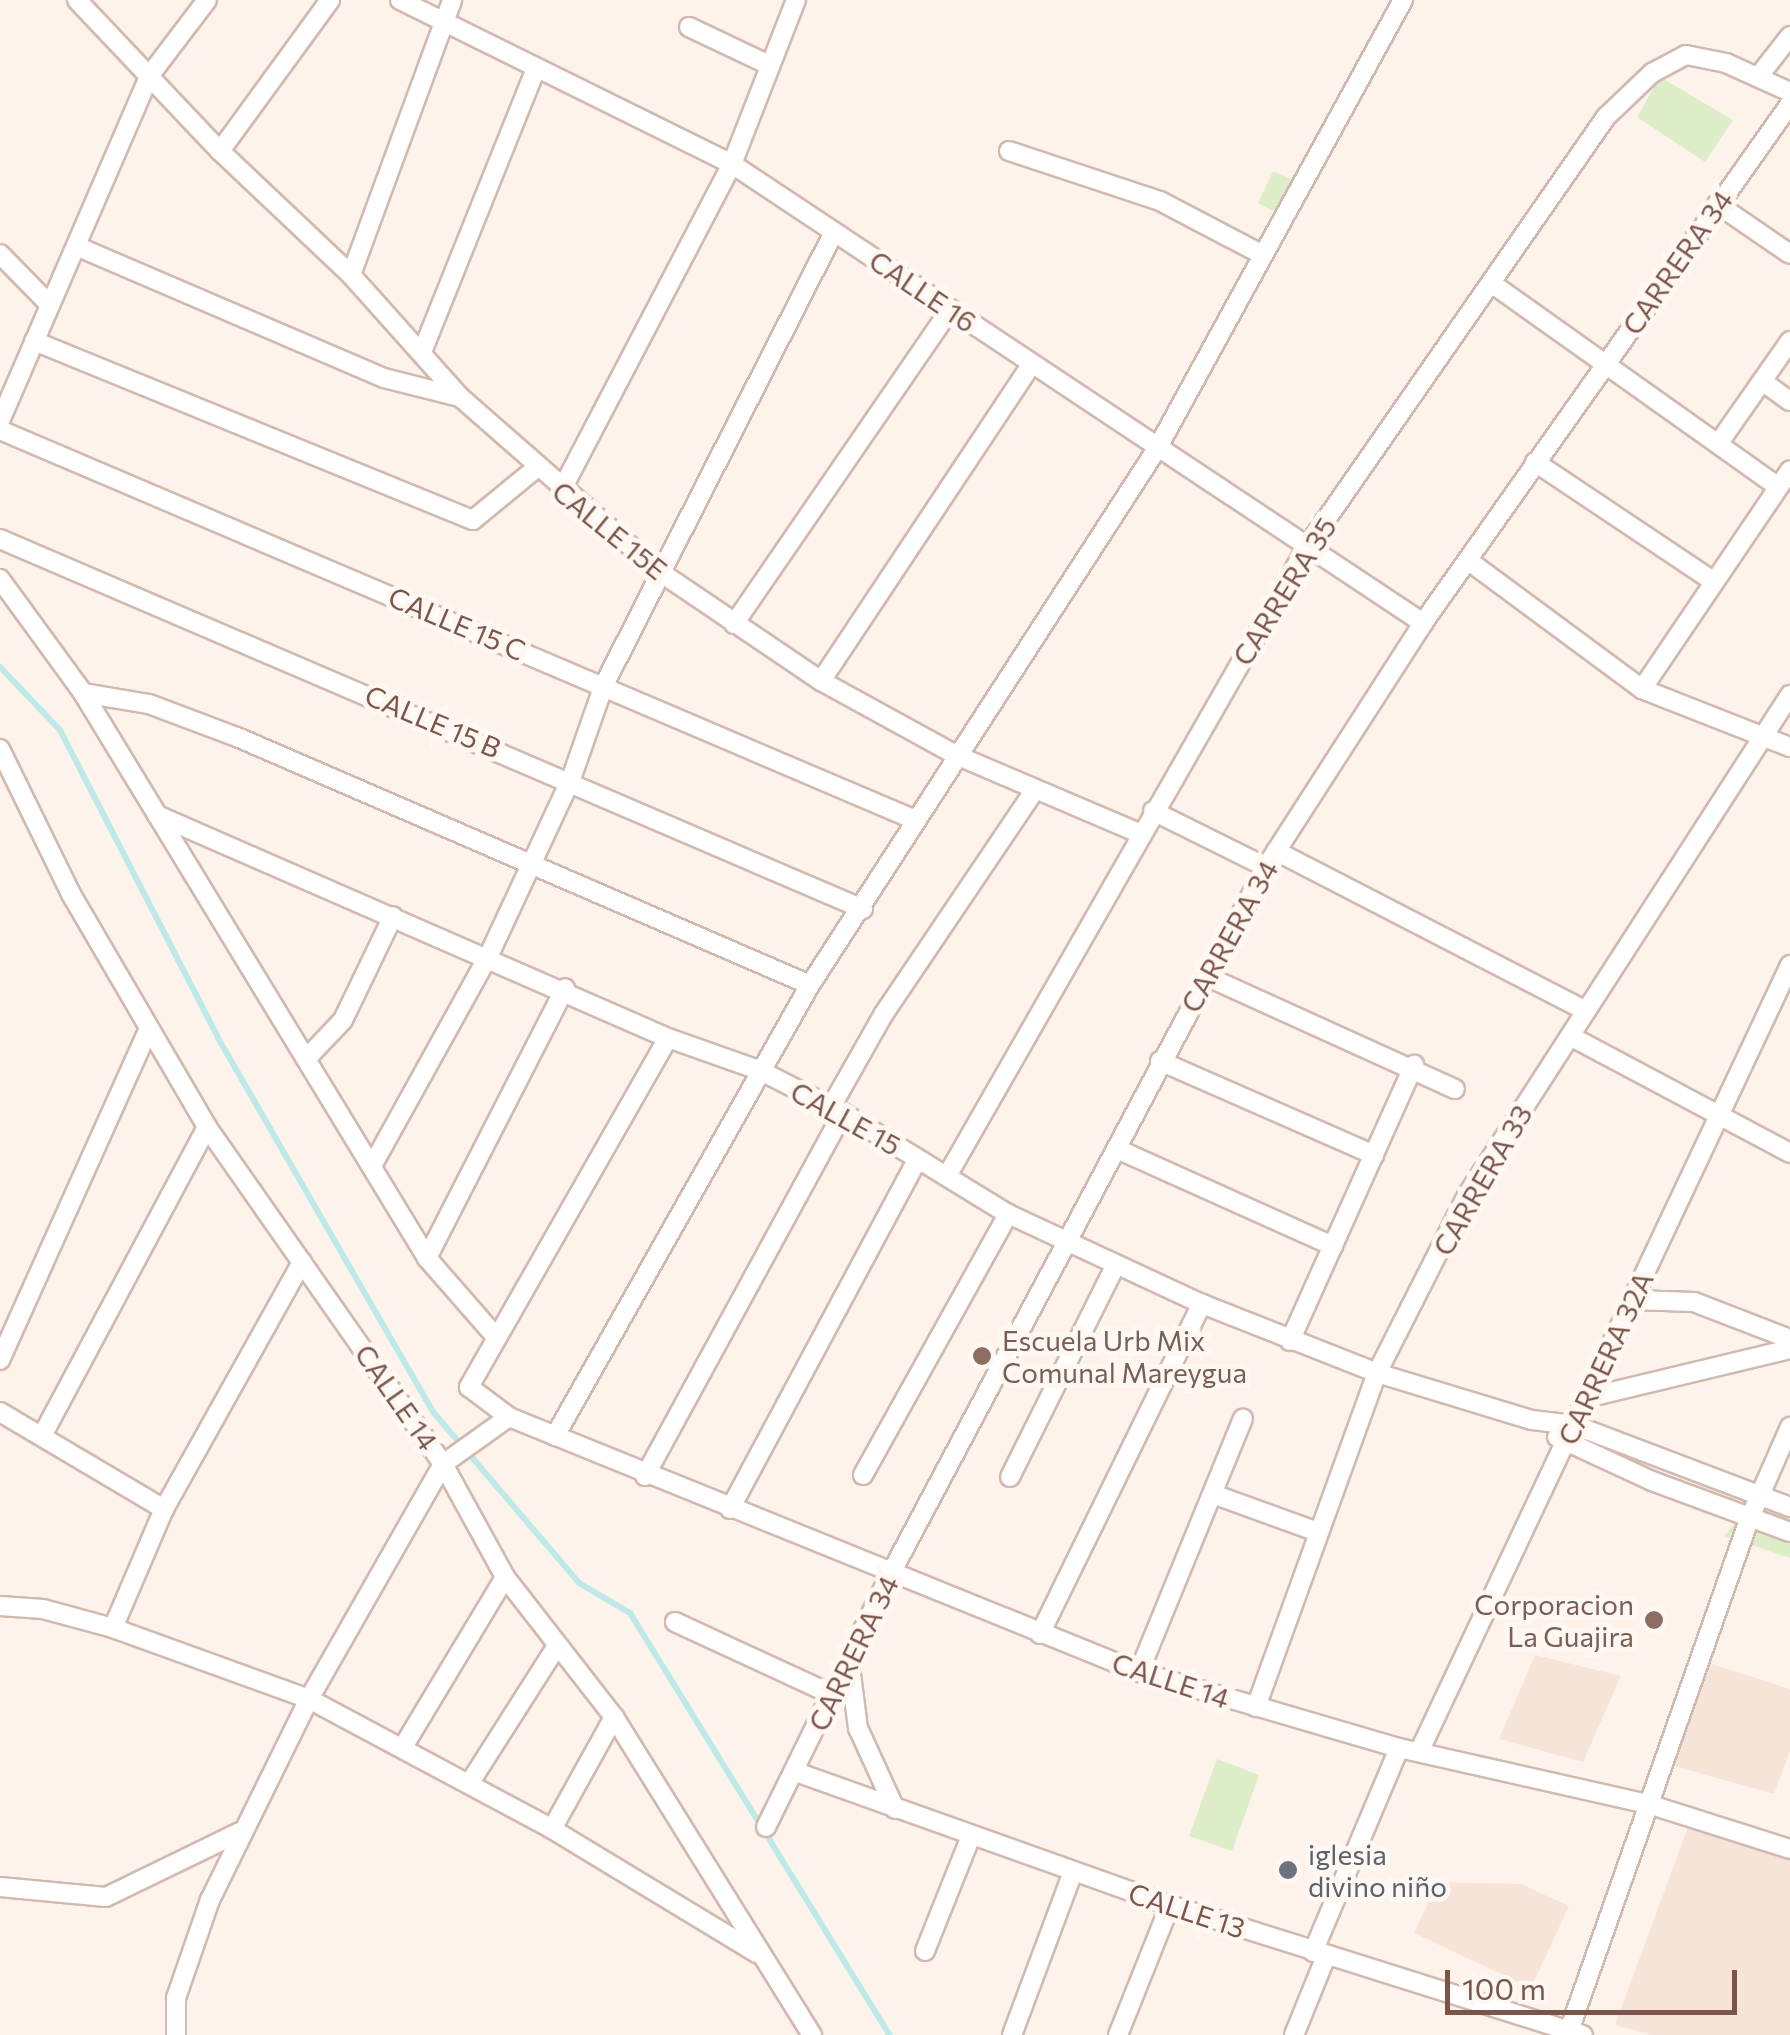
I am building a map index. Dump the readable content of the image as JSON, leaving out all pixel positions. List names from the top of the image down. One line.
{"streets":{"street":["CARRERA 34","CALLE 16","CALLE 15E","CARRERA 35","CALLE 15 C","CALLE 15 B","CALLE 15","CARRERA 33","CARRERA 32A","CALLE 14","CALLE 13"]},"crossings":[["CARRERA 34","CALLE 16"],["CARRERA 34","CALLE 15"],["CARRERA 34","CALLE 14"],["CARRERA 34","CALLE 13"],["CALLE 16","CARRERA 35"],["CALLE 15E","CARRERA 35"],["CARRERA 35","CALLE 15"],["CALLE 15","CARRERA 33"],["CALLE 15","CARRERA 32A"],["CARRERA 33","CALLE 14"],["CARRERA 32A","CALLE 14"]],"places":["Escuela Urb Mix Comunal Mareygua","Corporacion La Guajira","iglesia divino niño"],"scale_bar":"100 m"}
